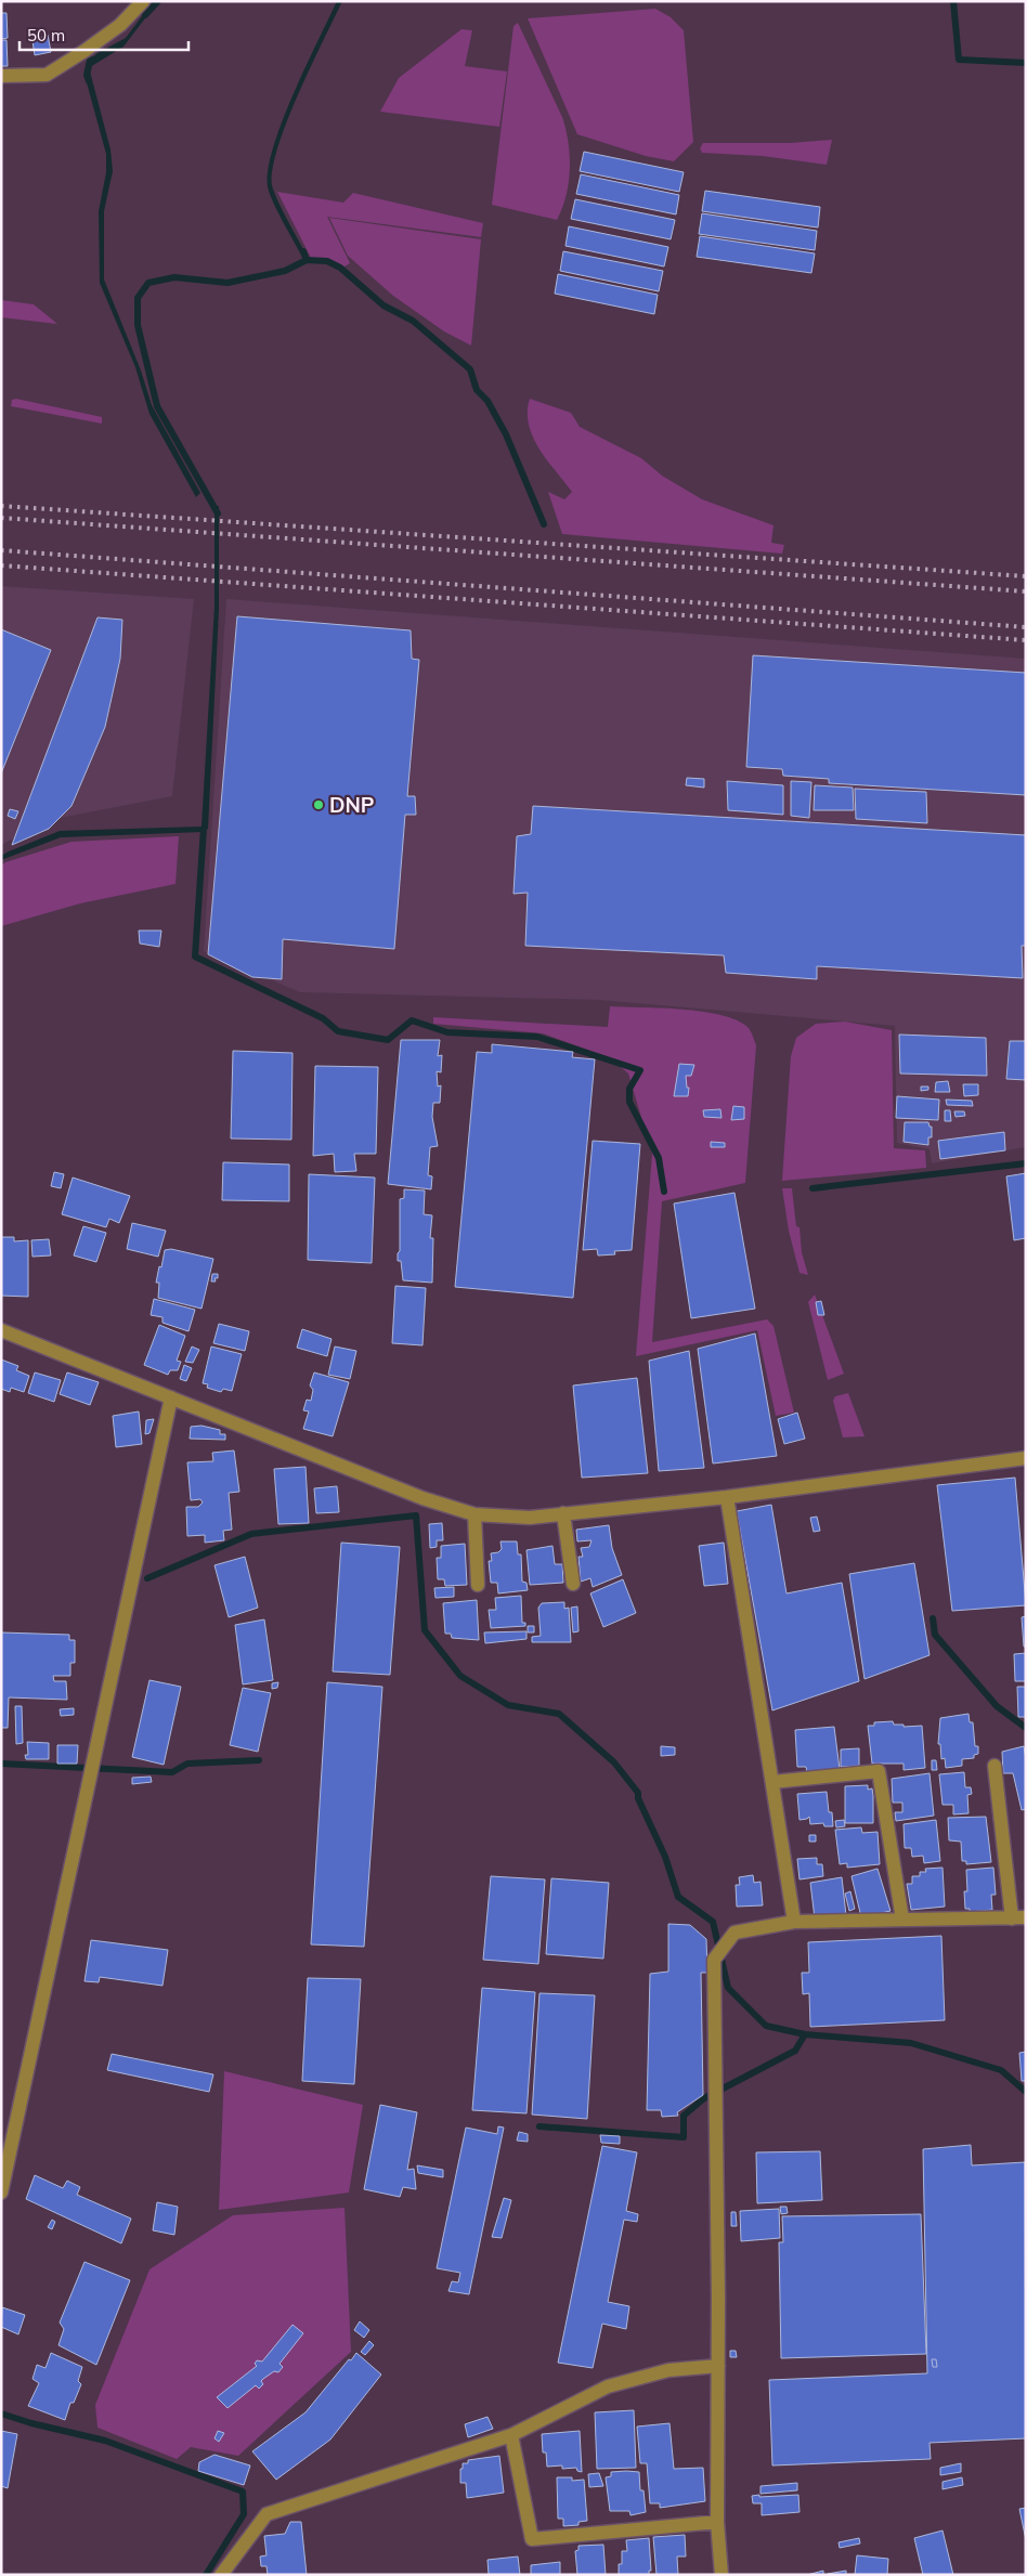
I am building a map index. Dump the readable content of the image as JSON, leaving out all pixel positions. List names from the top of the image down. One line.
{"places":["DNP"],"scale_bar":"50 m"}
